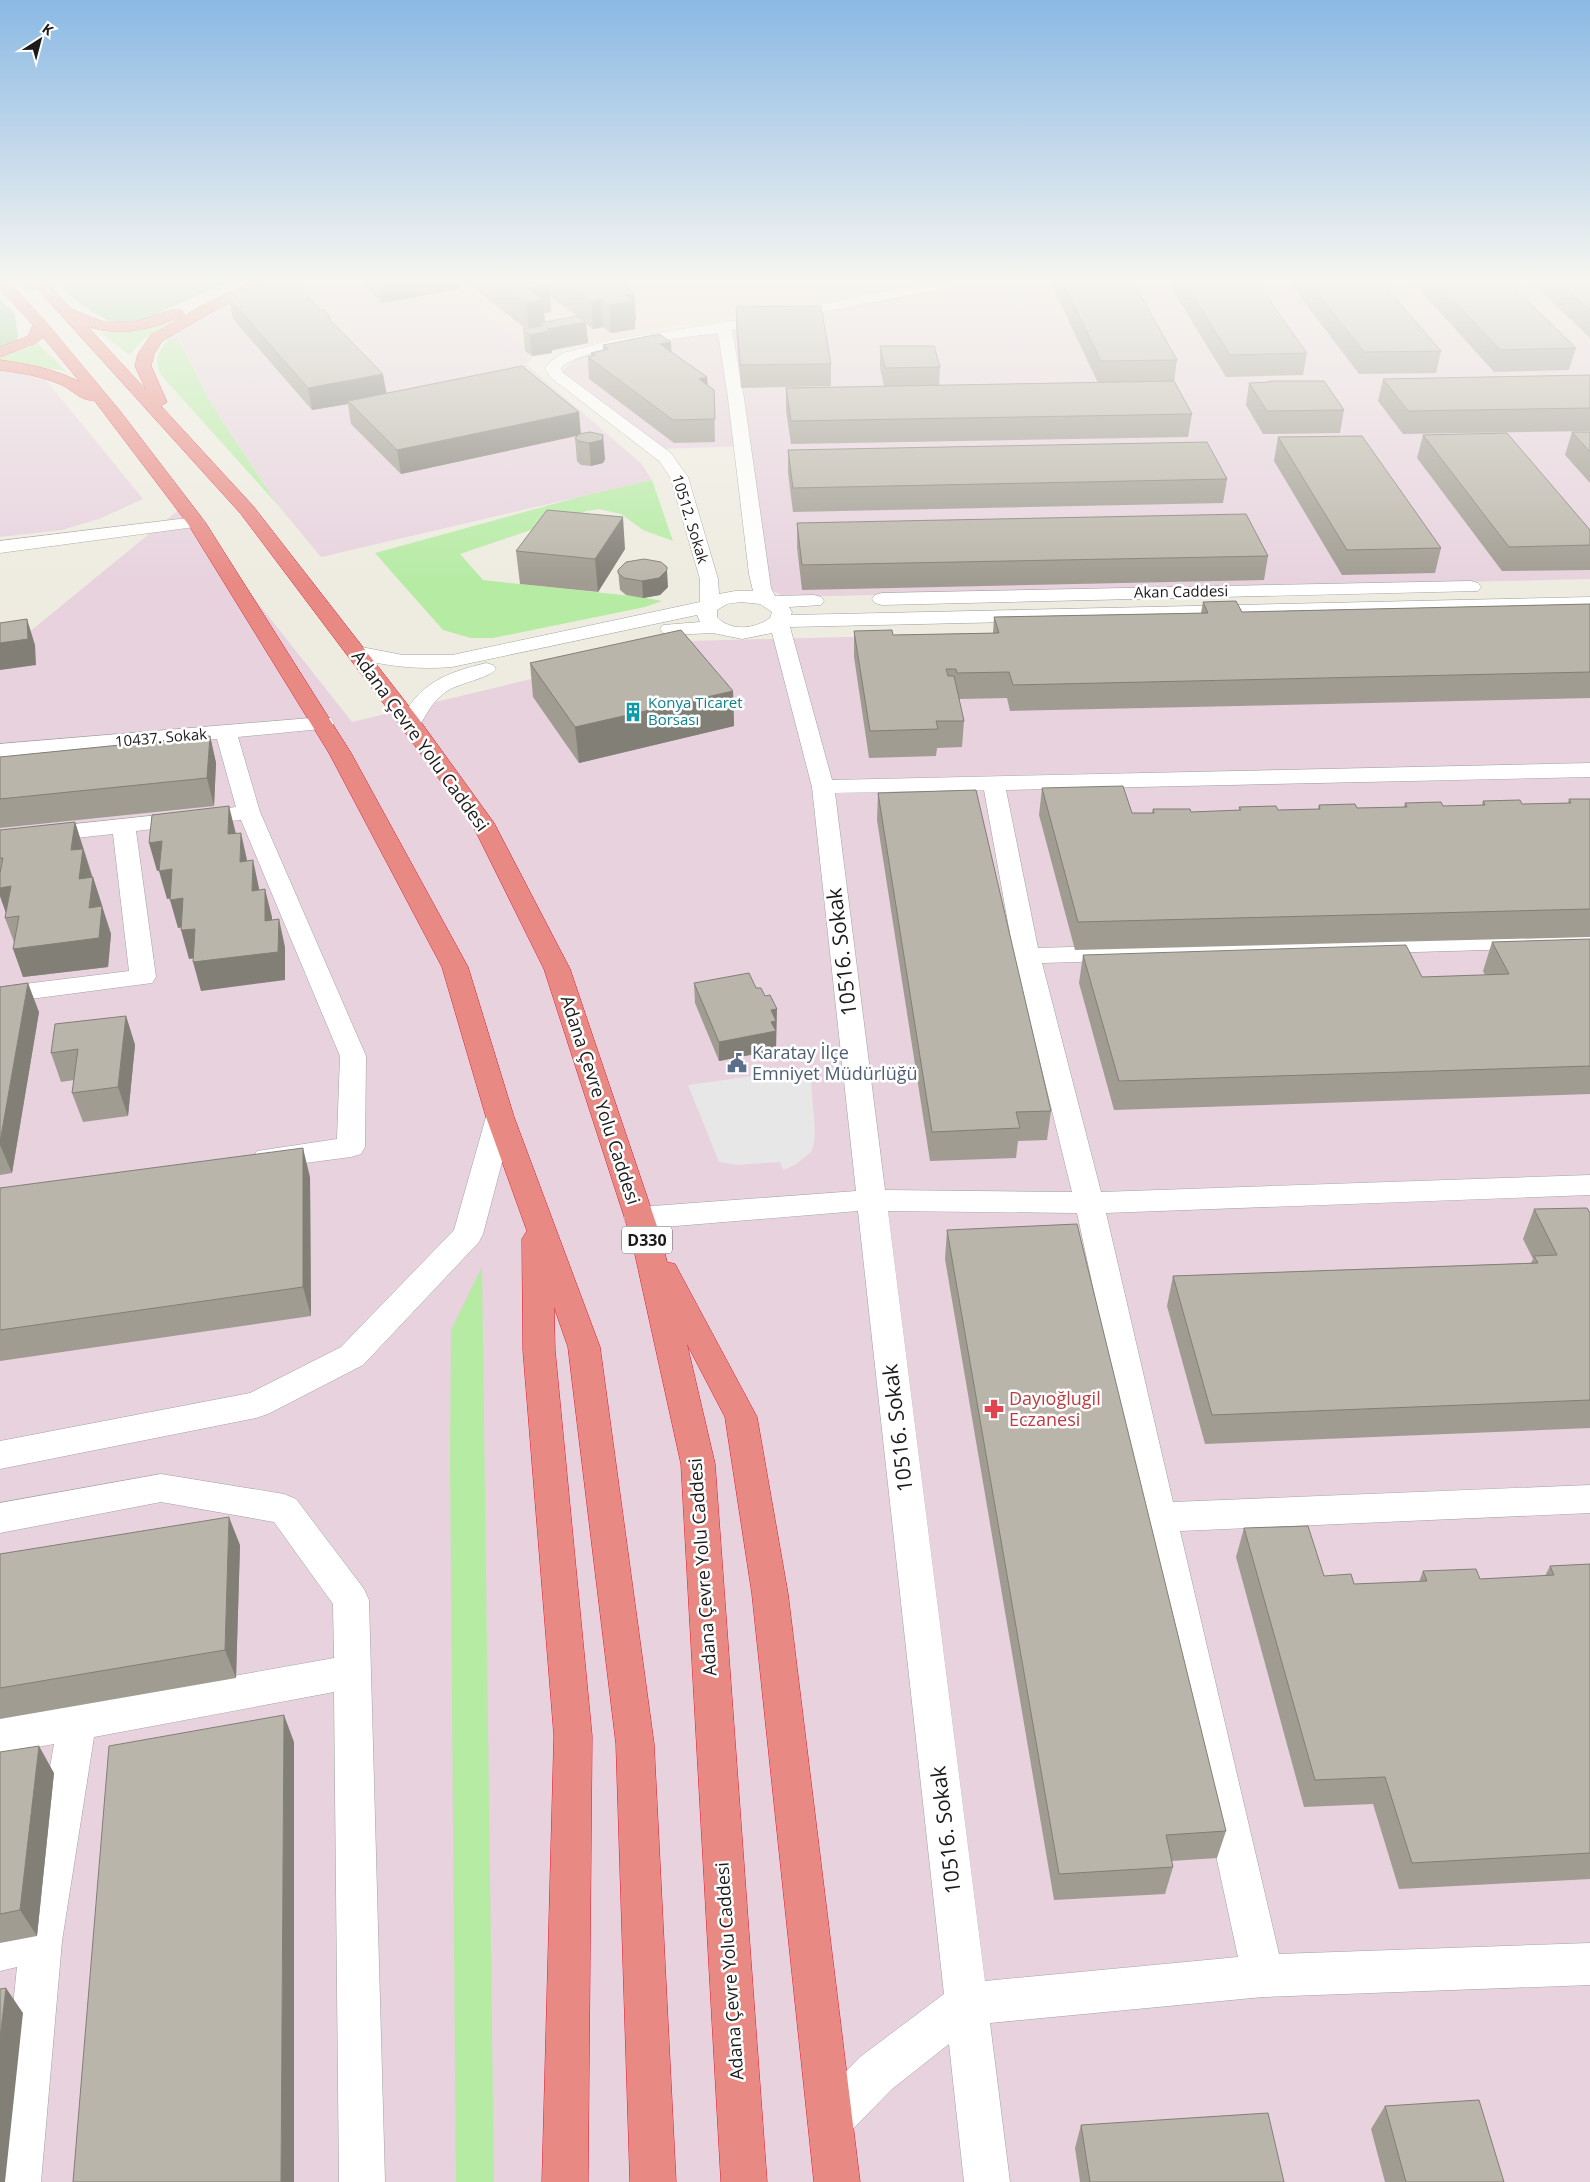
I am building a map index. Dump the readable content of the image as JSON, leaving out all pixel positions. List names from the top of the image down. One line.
{"streets":{"highway":["Adana Çevre Yolu Caddesi","D330"],"street":["10512. Sokak","Akan Caddesi","10437. Sokak","10516. Sokak"]},"crossings":[["Akan Caddesi","10516. Sokak"]],"places":{"building":["Konya Ticaret Borsası"],"public building":["Karatay İlçe Emniyet Müdürlüğü"],"pharmacy":["Dayıoğlugil Eczanesi"]},"north":"top right"}
